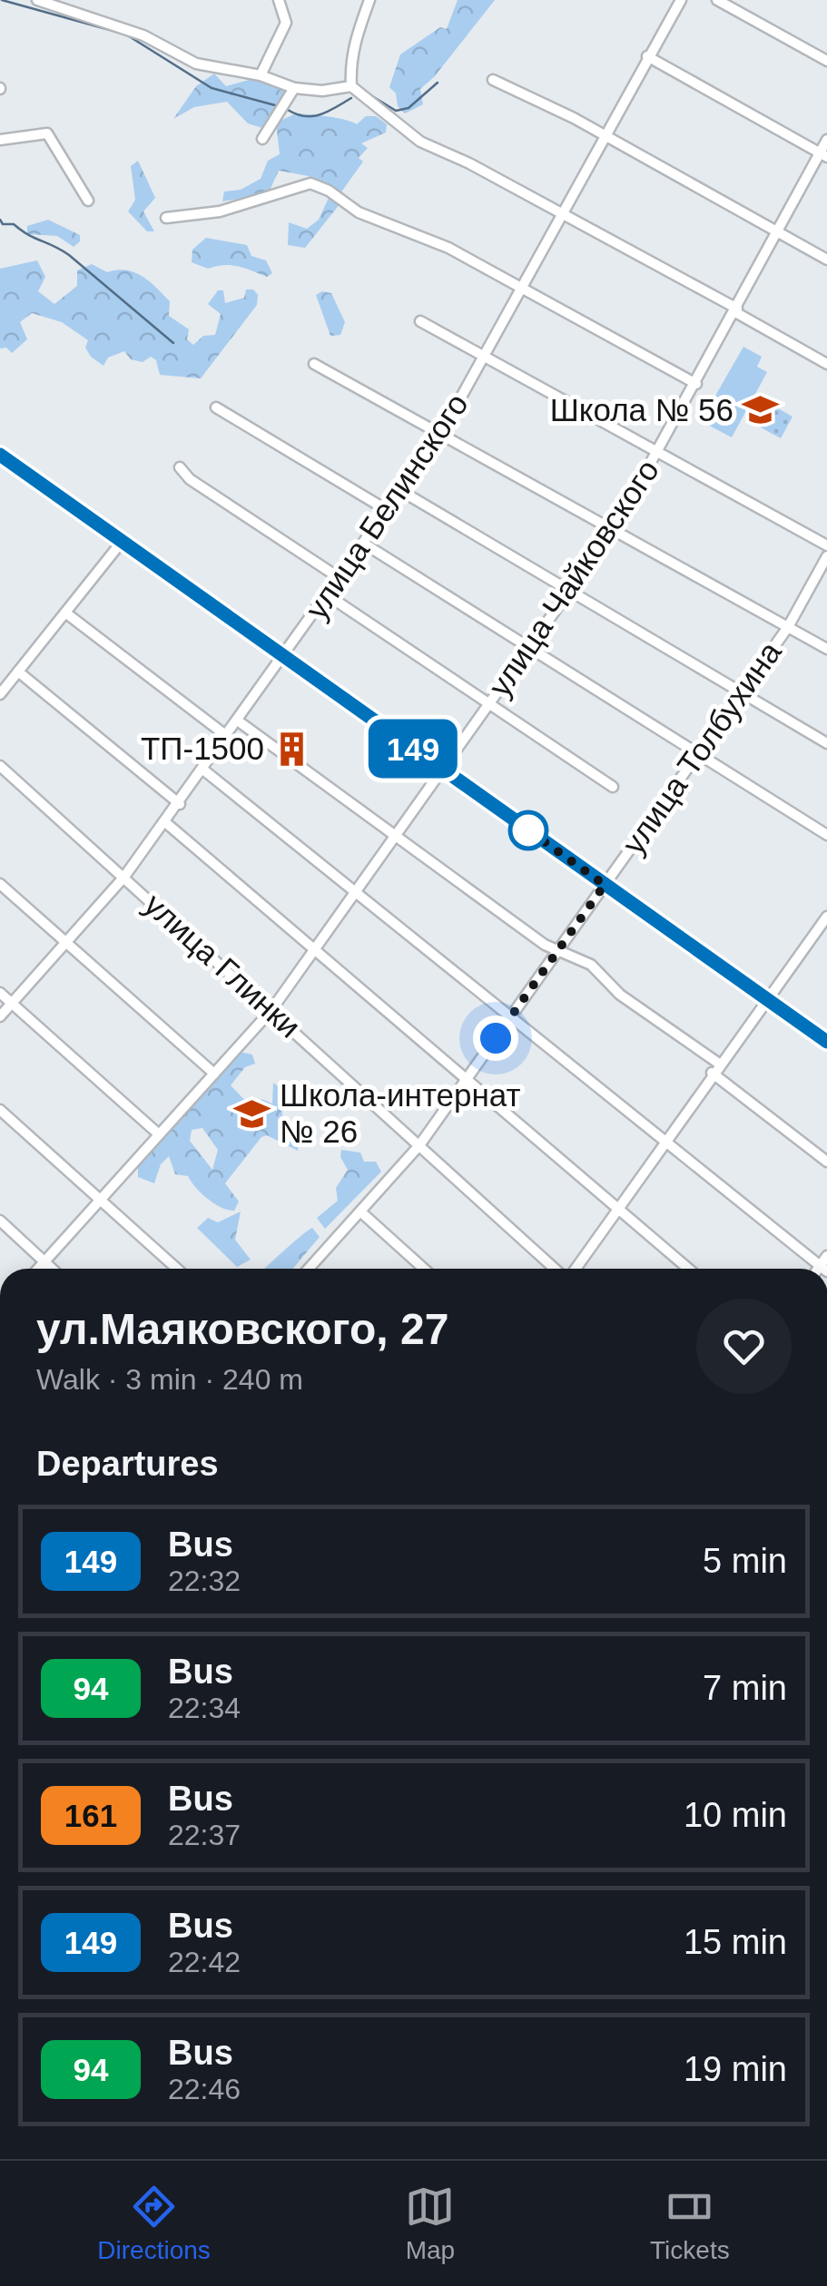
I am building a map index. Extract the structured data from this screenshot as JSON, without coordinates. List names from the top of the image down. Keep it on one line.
{"streets":{"street":["улица Белинского","улица Чайковского","улица Толбухина","улица Глинки"]},"crossings":[["улица Белинского","улица Глинки"],["улица Чайковского","улица Глинки"],["улица Толбухина","улица Глинки"]],"places":{"school or university":["Школа № 56","Школа-интернат № 26"],"building":["ТП-1500"]},"lines":["bus line 149"],"page":{"on_map":"149","heading":[["ул.Маяковского, 27","Walk · 3 min · 240 m"],"Departures"],"list":[{"mark":"149","name":"Bus","note":"22:32","value":"5 min"},{"mark":"94","name":"Bus","note":"22:34","value":"7 min"},{"mark":"161","name":"Bus","note":"22:37","value":"10 min"},{"mark":"149","name":"Bus","note":"22:42","value":"15 min"},{"mark":"94","name":"Bus","note":"22:46","value":"19 min"}],"tabs":["Directions","Map","Tickets"]}}
